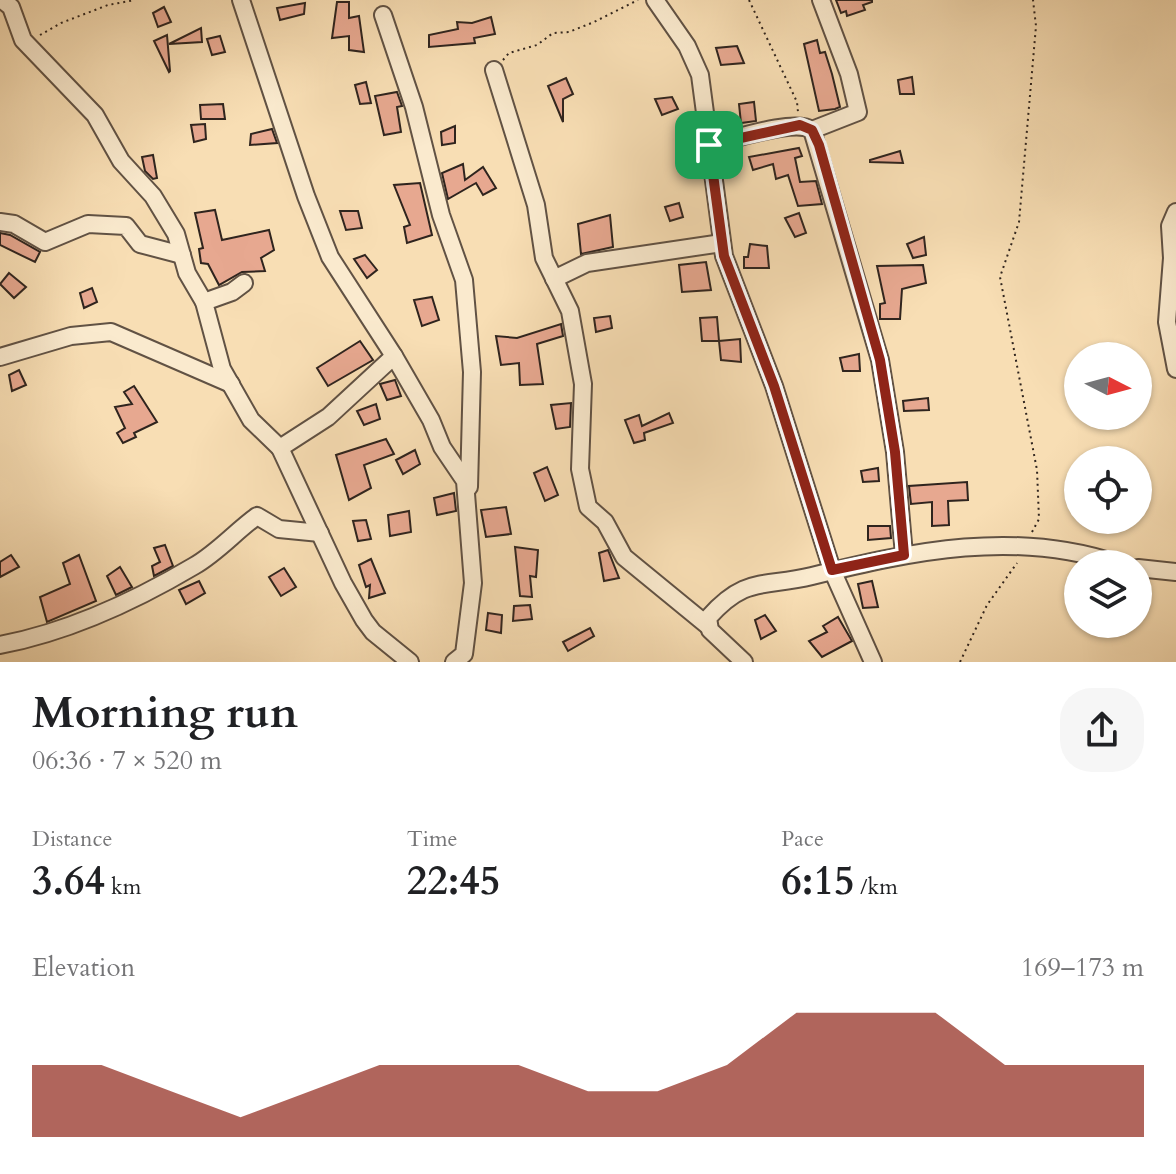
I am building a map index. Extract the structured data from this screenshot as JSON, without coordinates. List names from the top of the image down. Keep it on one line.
{"north":"right","page":{"heading":["Morning run","06:36 · 7 × 520 m"],"stats":[["Distance","3.64 km"],["Time","22:45"],["Pace","6:15 /km"]],"chart":["Elevation","169–173 m"]}}
